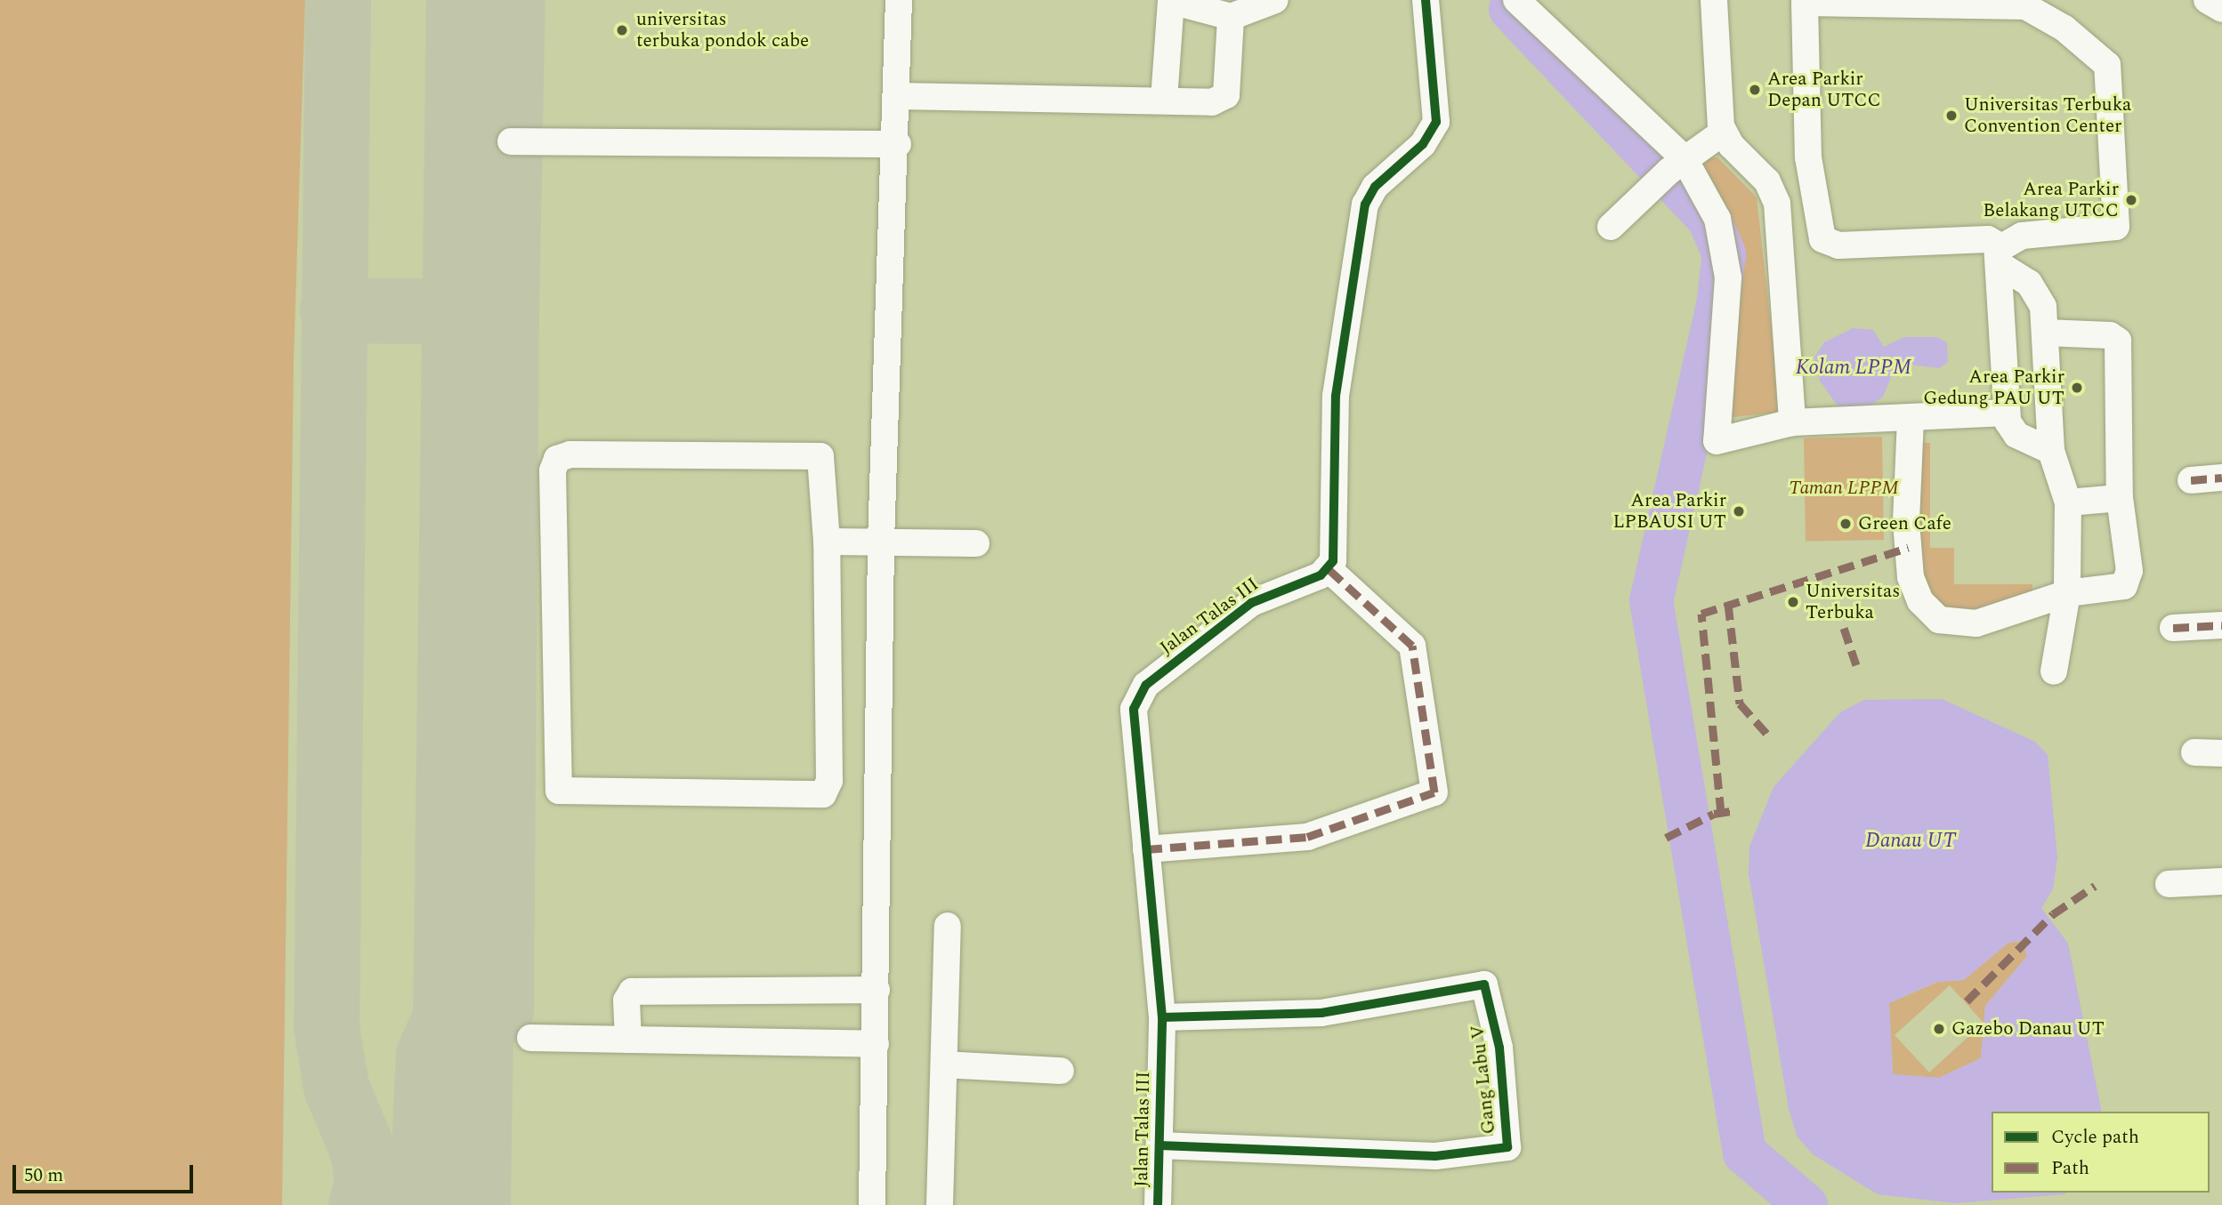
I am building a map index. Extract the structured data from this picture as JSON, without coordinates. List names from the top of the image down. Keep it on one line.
{"streets":{"street":["Jalan Talas III","Gang Labu V"]},"crossings":[["Jalan Talas III","Gang Labu V"]],"water":["Kolam LPPM","Danau UT"],"parks":["Taman LPPM"],"places":["universitas terbuka pondok cabe","Area Parkir Depan UTCC","Universitas Terbuka Convention Center","Area Parkir Belakang UTCC","Area Parkir Gedung PAU UT","Area Parkir LPBAUSI UT","Green Cafe","Universitas Terbuka","Gazebo Danau UT"],"legend":["Cycle path","Path"],"scale_bar":"50 m"}
